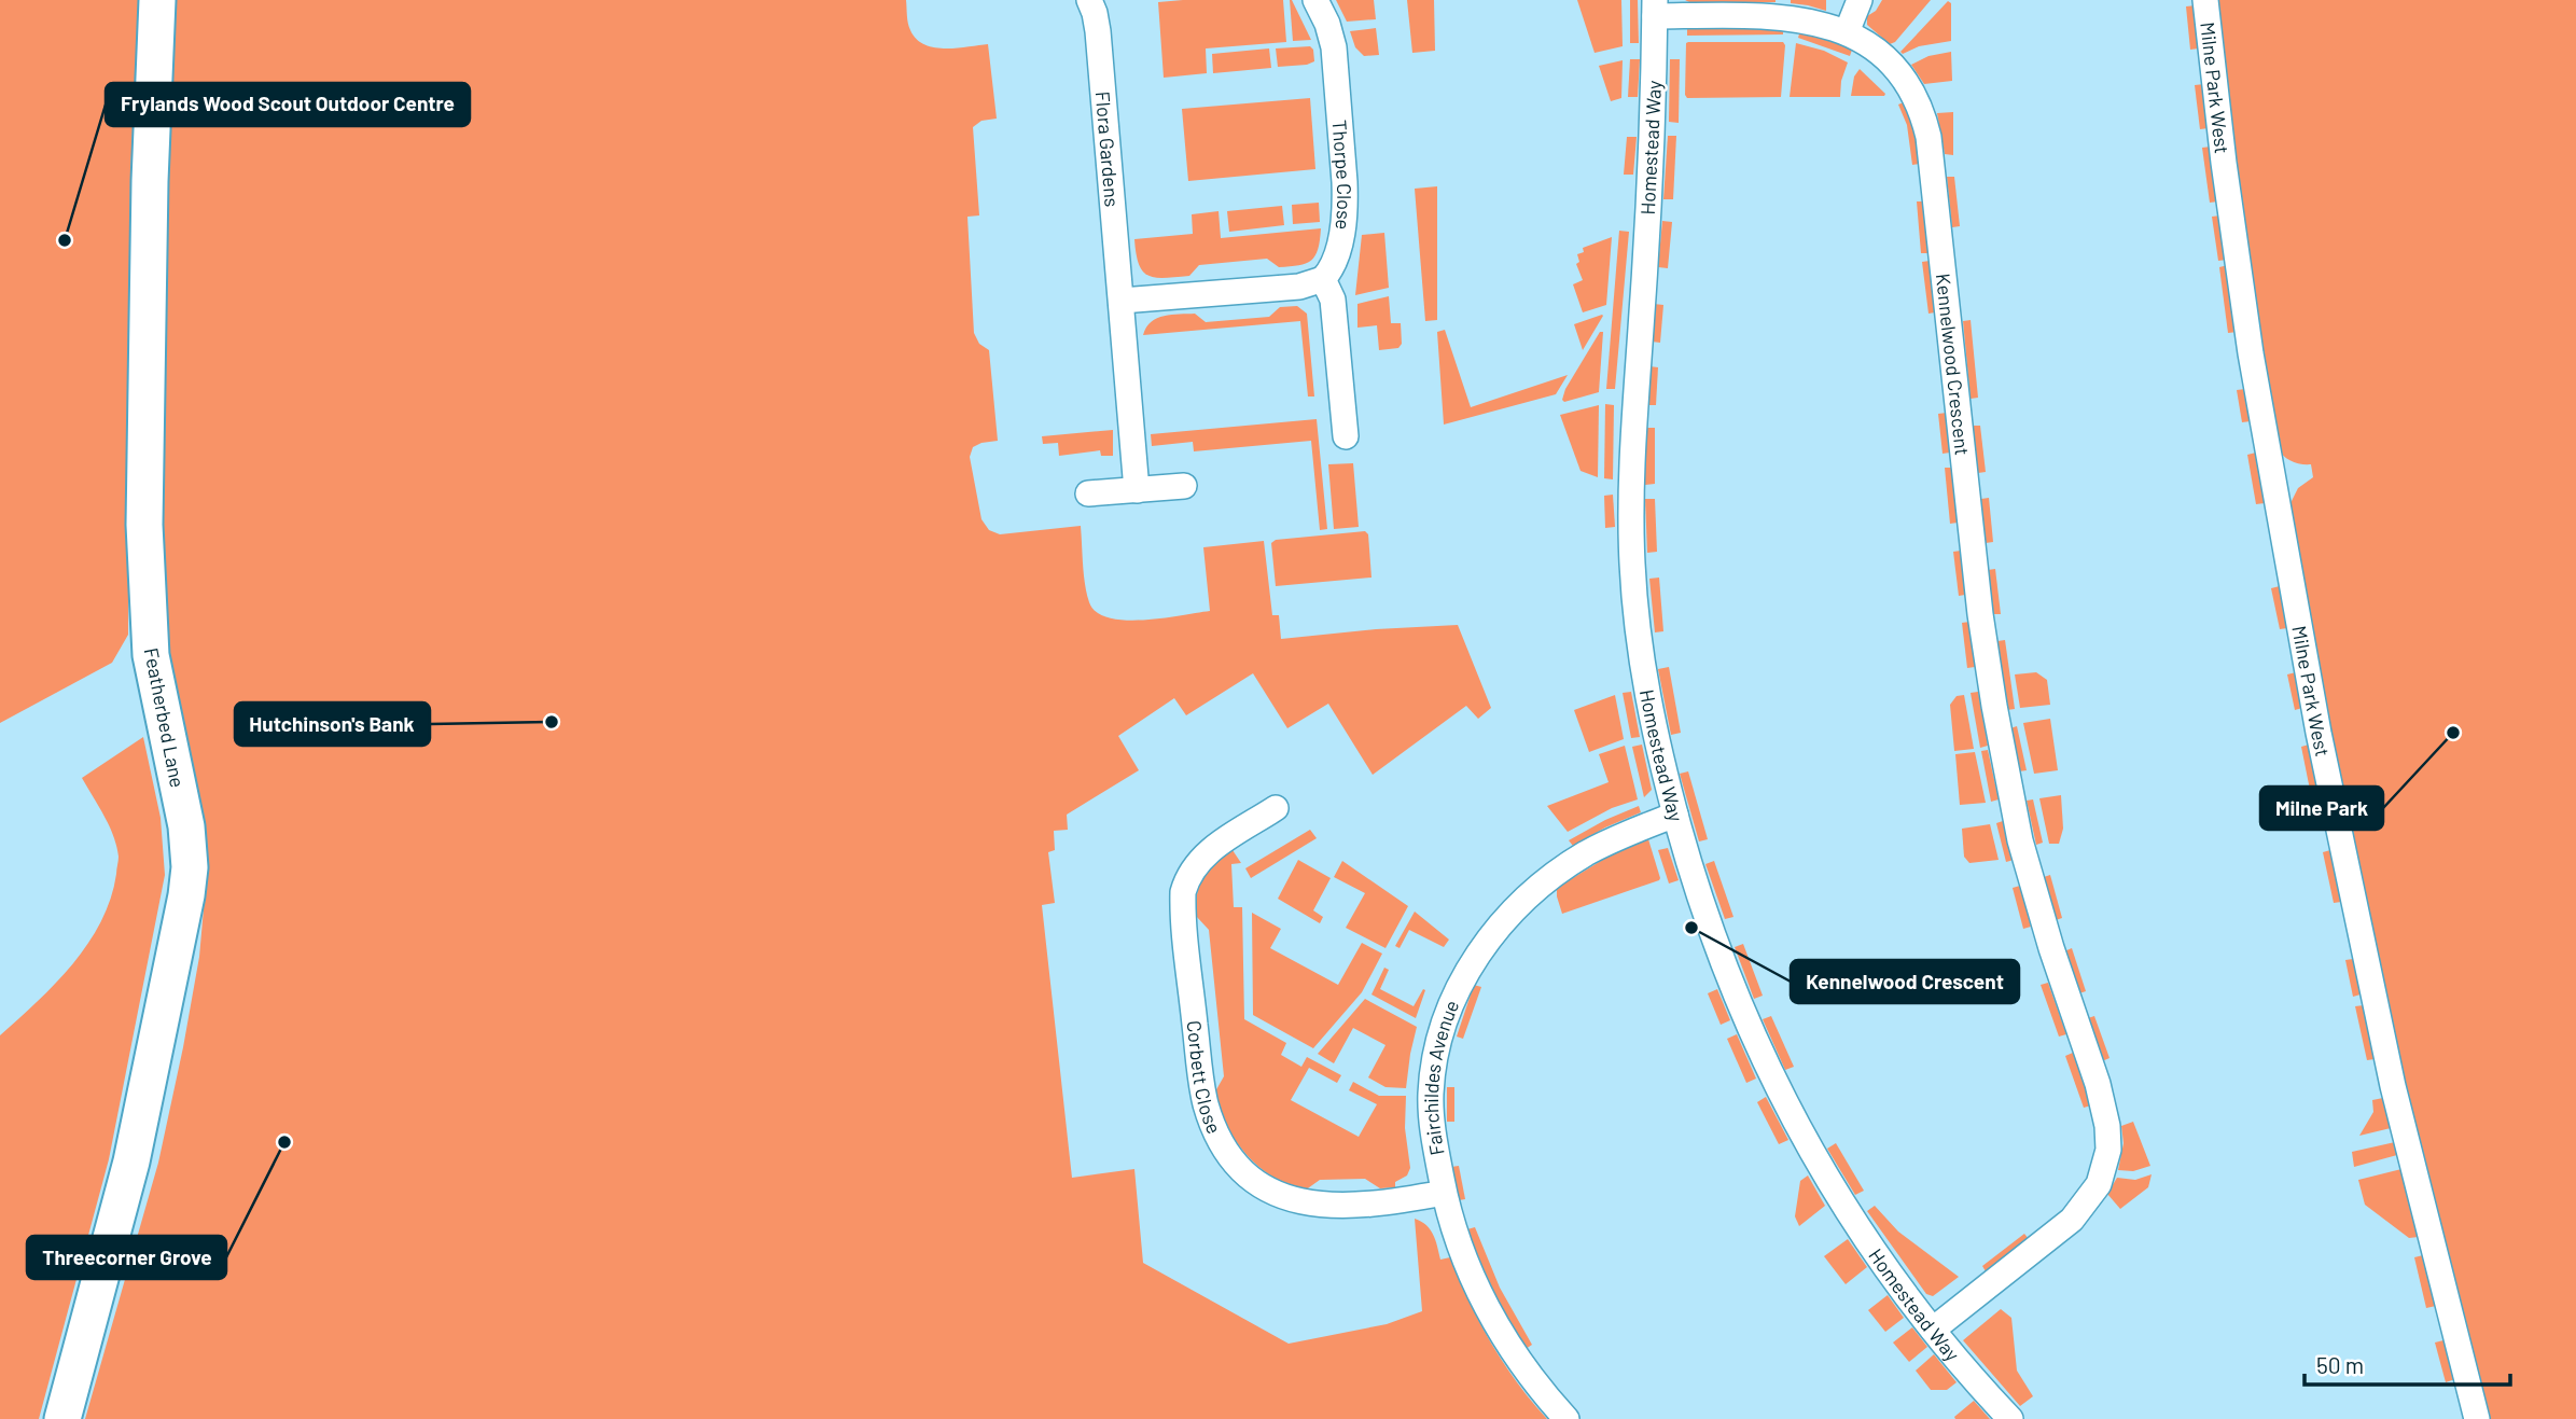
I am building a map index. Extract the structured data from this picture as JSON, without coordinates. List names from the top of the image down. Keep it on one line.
{"streets":{"street":["Milne Park West","Homestead Way","Flora Gardens","Thorpe Close","Kennelwood Crescent","Featherbed Lane","Corbett Close","Fairchildes Avenue"]},"crossings":[["Homestead Way","Kennelwood Crescent"],["Homestead Way","Fairchildes Avenue"],["Corbett Close","Fairchildes Avenue"]],"places":["Frylands Wood Scout Outdoor Centre","Hutchinson's Bank","Milne Park","Kennelwood Crescent","Threecorner Grove"],"scale_bar":"50 m"}
